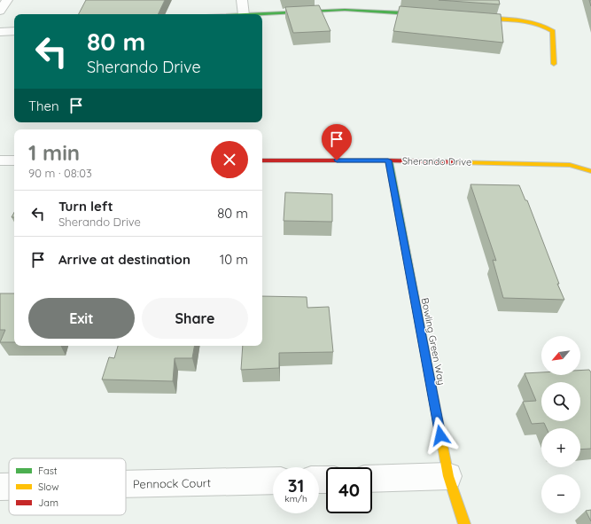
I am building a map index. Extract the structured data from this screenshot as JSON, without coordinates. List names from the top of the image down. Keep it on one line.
{"streets":{"street":["Sherando Drive","Bowling Green Way","Pennock Court"]},"crossings":[["Sherando Drive","Bowling Green Way"]],"legend":["Fast","Slow","Jam"],"north":"bottom left","page":{"turn":["80 m","Sherando Drive"],"then":"Then","heading":["1 min","90 m · 08:03"],"list":[{"name":"Turn left","note":"Sherando Drive","value":"80 m"},{"name":"Arrive at destination","value":"10 m"}],"buttons":["Exit","Share"],"map_buttons":["+","−"],"speed":"31 km/h","limit":"40"}}
